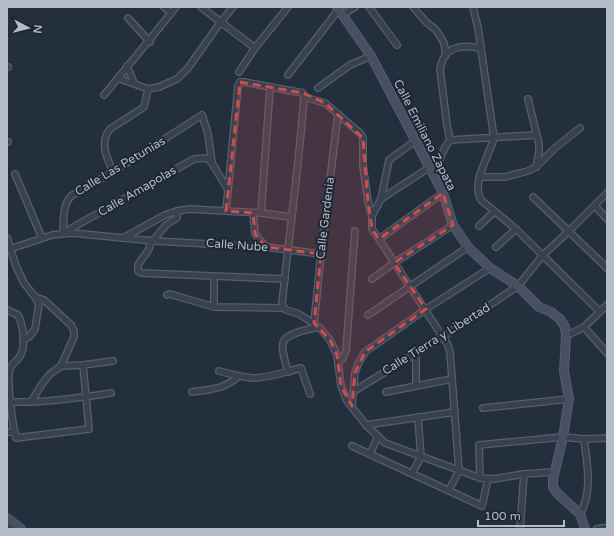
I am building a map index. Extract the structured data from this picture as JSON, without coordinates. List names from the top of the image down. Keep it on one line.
{"streets":{"street":["Calle Emiliano Zapata","Calle Las Petunias","Calle Amapolas","Calle Gardenia","Calle Nube","Calle Tierra y Libertad"]},"crossings":[["Calle Emiliano Zapata","Calle Tierra y Libertad"],["Calle Las Petunias","Calle Amapolas"],["Calle Las Petunias","Calle Nube"],["Calle Amapolas","Calle Nube"],["Calle Gardenia","Calle Nube"]],"scale_bar":"100 m","north":"right"}
